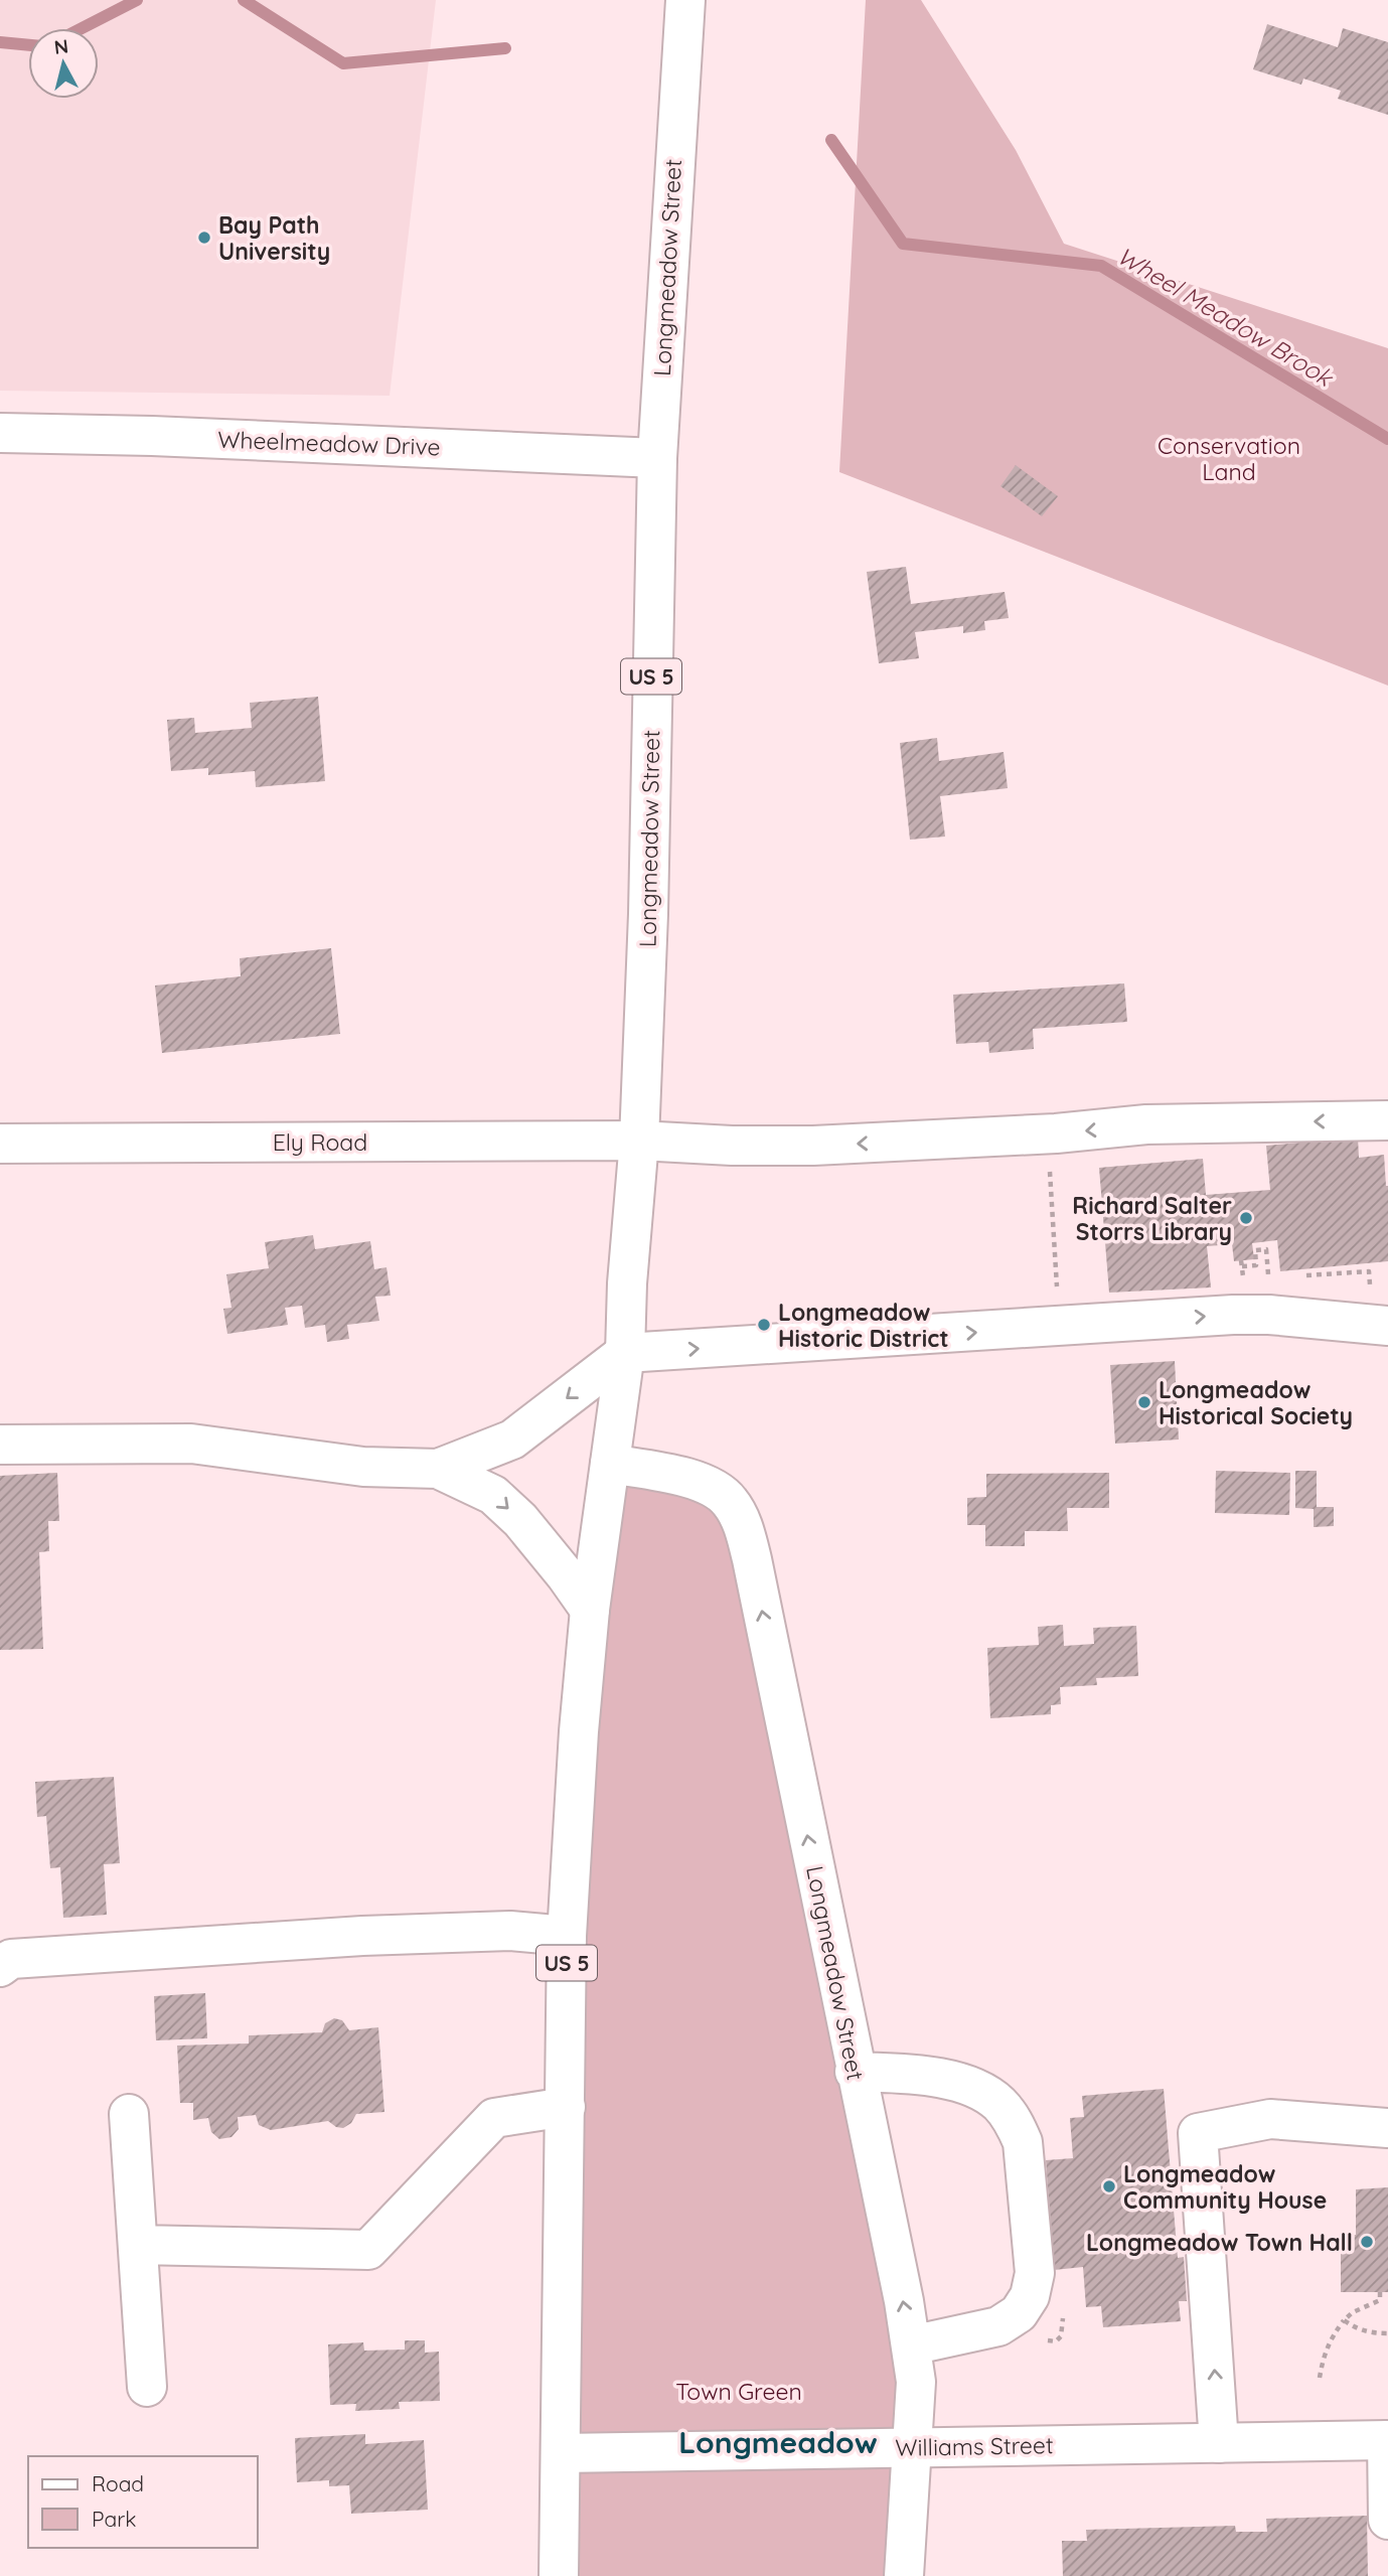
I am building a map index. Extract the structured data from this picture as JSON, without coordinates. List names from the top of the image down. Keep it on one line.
{"streets":{"main road":["Longmeadow Street","Wheelmeadow Drive","US 5","Ely Road","Williams Street"]},"crossings":[["Longmeadow Street","Wheelmeadow Drive"],["Longmeadow Street","Ely Road"],["Longmeadow Street","Williams Street"]],"districts":["Longmeadow"],"water":["Wheel Meadow Brook"],"parks":["Conservation Land","Town Green"],"places":["Bay Path University","Richard Salter Storrs Library","Longmeadow Historic District","Longmeadow Historical Society","Longmeadow Community House","Longmeadow Town Hall"],"legend":["Road","Park"],"north":"top"}
